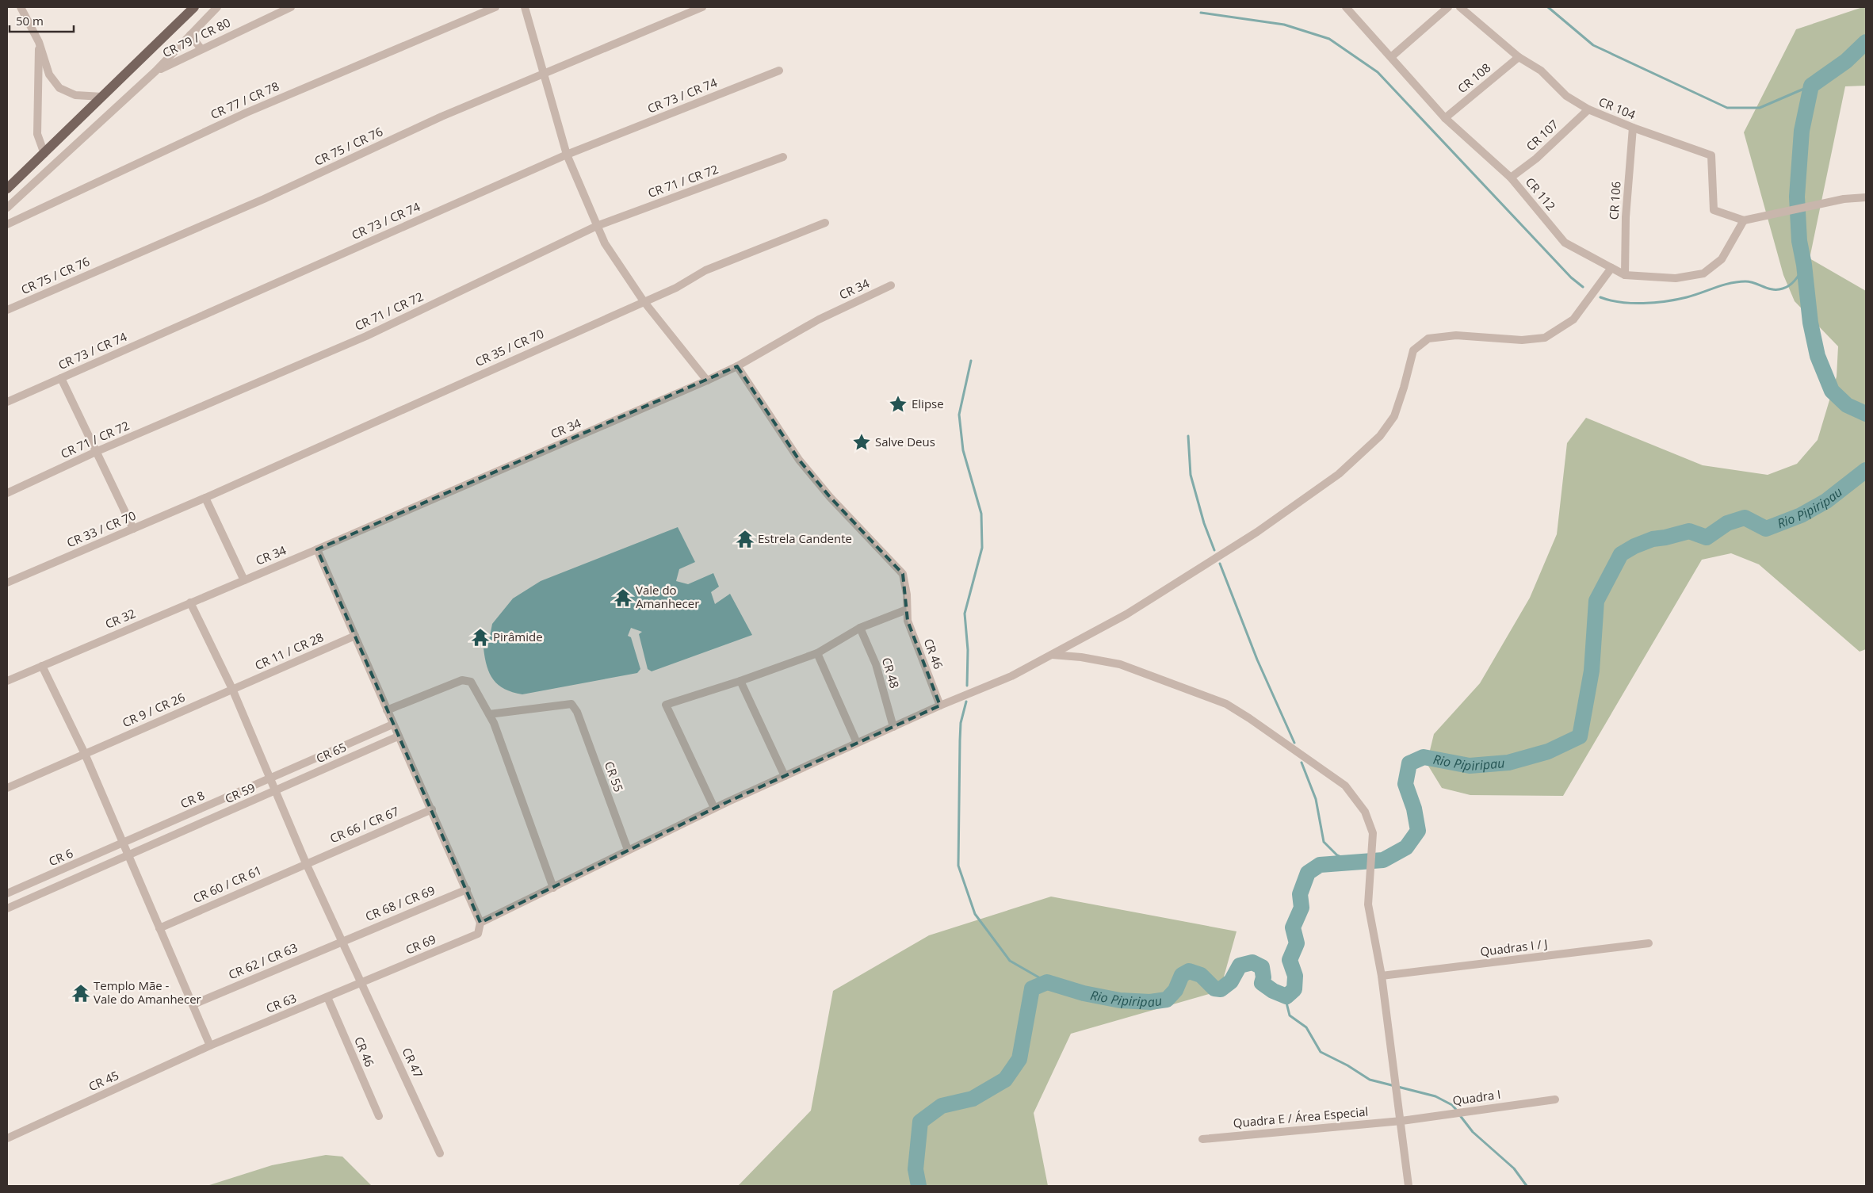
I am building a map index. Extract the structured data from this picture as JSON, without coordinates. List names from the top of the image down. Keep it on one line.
{"streets":{"street":["CR 79 / CR 80","CR 108","CR 73 / CR 74","CR 77 / CR 78","CR 104","CR 107","CR 75 / CR 76","CR 71 / CR 72","CR 112","CR 106","CR 34","CR 35 / CR 70","CR 33 / CR 70","CR 32","CR 11 / CR 28","CR 46","CR 48","CR 9 / CR 26","CR 65","CR 55","CR 59","CR 8","CR 66 / CR 67","CR 6","CR 60 / CR 61","CR 68 / CR 69","CR 69","Quadras I / J","CR 62 / CR 63","CR 63","CR 47","CR 45","Quadra I","Quadra E / Área Especial"]},"crossings":[["CR 108","CR 104"],["CR 108","CR 112"],["CR 104","CR 107"],["CR 104","CR 112"],["CR 104","CR 106"],["CR 107","CR 112"],["CR 112","CR 106"],["CR 34","CR 32"],["CR 34","CR 46"],["CR 35 / CR 70","CR 33 / CR 70"],["CR 32","CR 47"],["CR 11 / CR 28","CR 9 / CR 26"],["CR 11 / CR 28","CR 47"],["CR 46","CR 63"],["CR 9 / CR 26","CR 47"],["CR 65","CR 59"],["CR 65","CR 47"],["CR 59","CR 47"],["CR 8","CR 6"],["CR 8","CR 47"],["CR 66 / CR 67","CR 60 / CR 61"],["CR 66 / CR 67","CR 47"],["CR 60 / CR 61","CR 47"],["CR 68 / CR 69","CR 62 / CR 63"],["CR 68 / CR 69","CR 47"],["CR 69","CR 63"],["CR 69","CR 47"],["CR 62 / CR 63","CR 47"],["CR 63","CR 47"],["CR 63","CR 45"],["Quadra I","Quadra E / Área Especial"]],"water":["Rio Pipiripau"],"places":{"place":["Elipse","Salve Deus"],"temple":["Estrela Candente","Vale do Amanhecer","Pirâmide","Templo Mãe - Vale do Amanhecer"]},"scale_bar":"50 m"}
